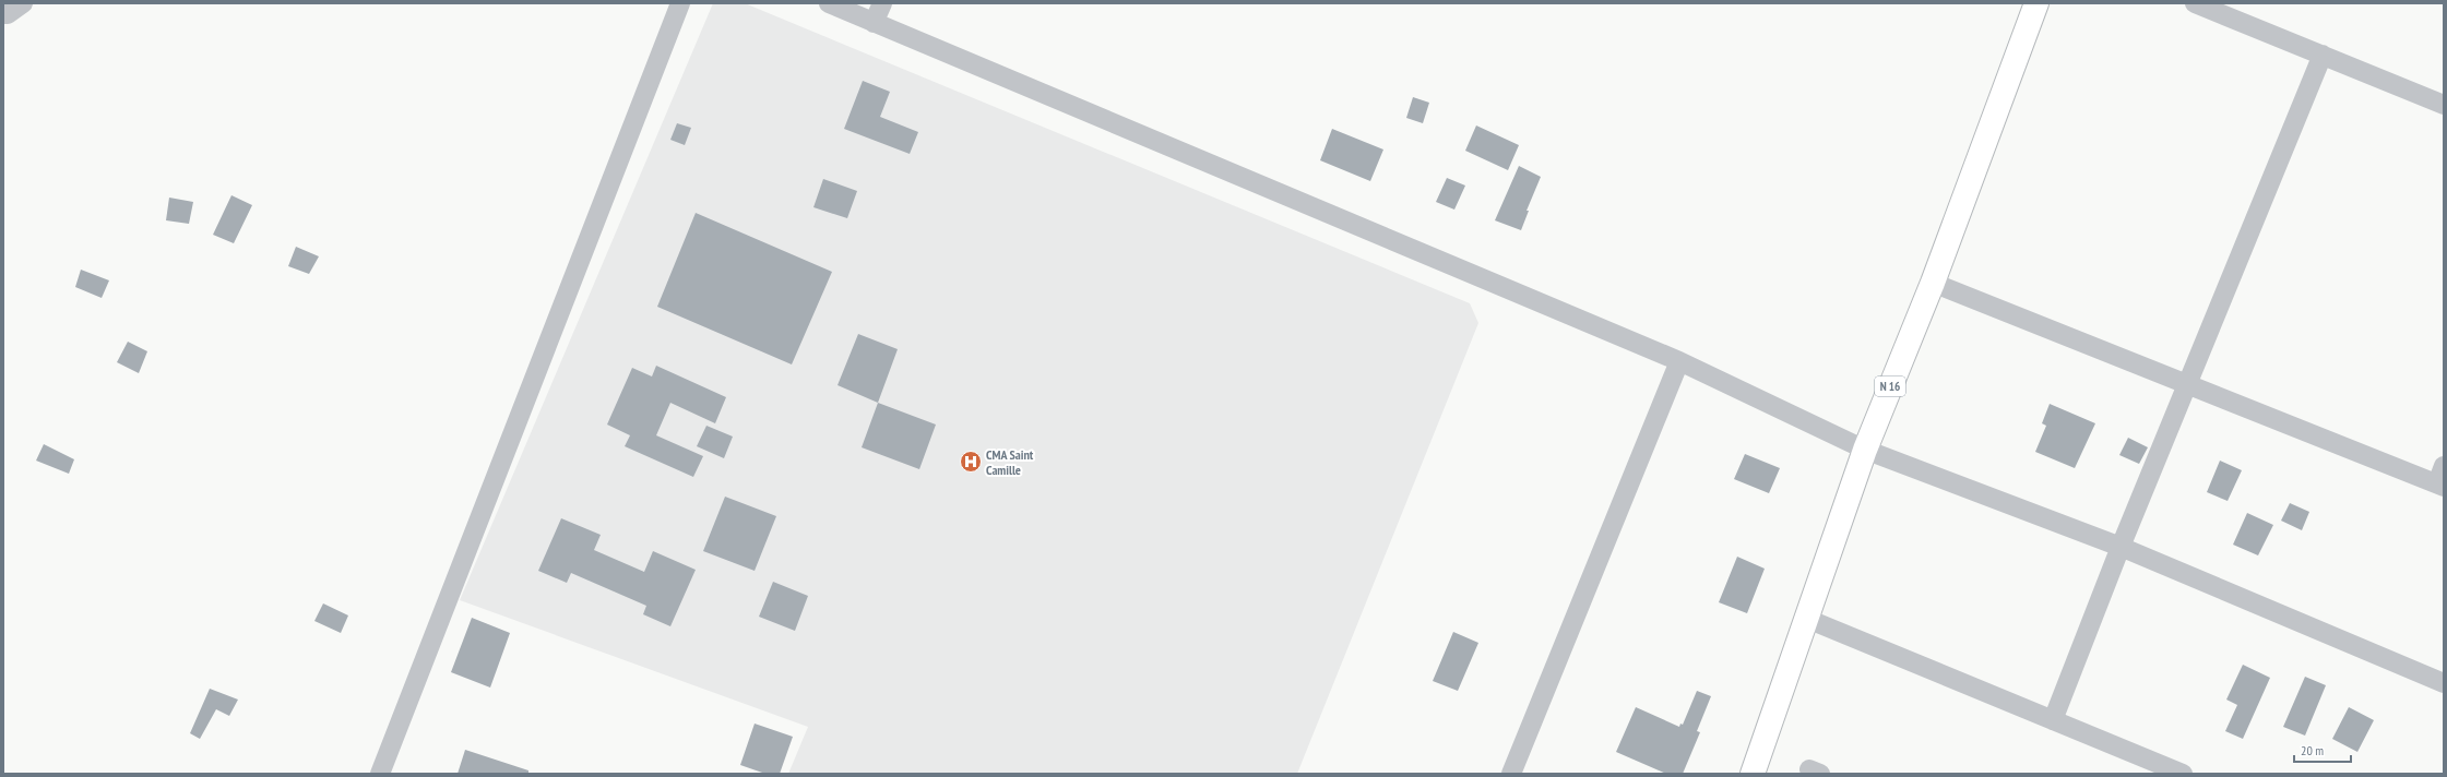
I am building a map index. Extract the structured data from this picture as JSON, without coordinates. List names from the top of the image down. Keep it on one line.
{"streets":{"highway":["N 16"]},"places":{"hospital":["CMA Saint Camille"]},"scale_bar":"20 m"}
